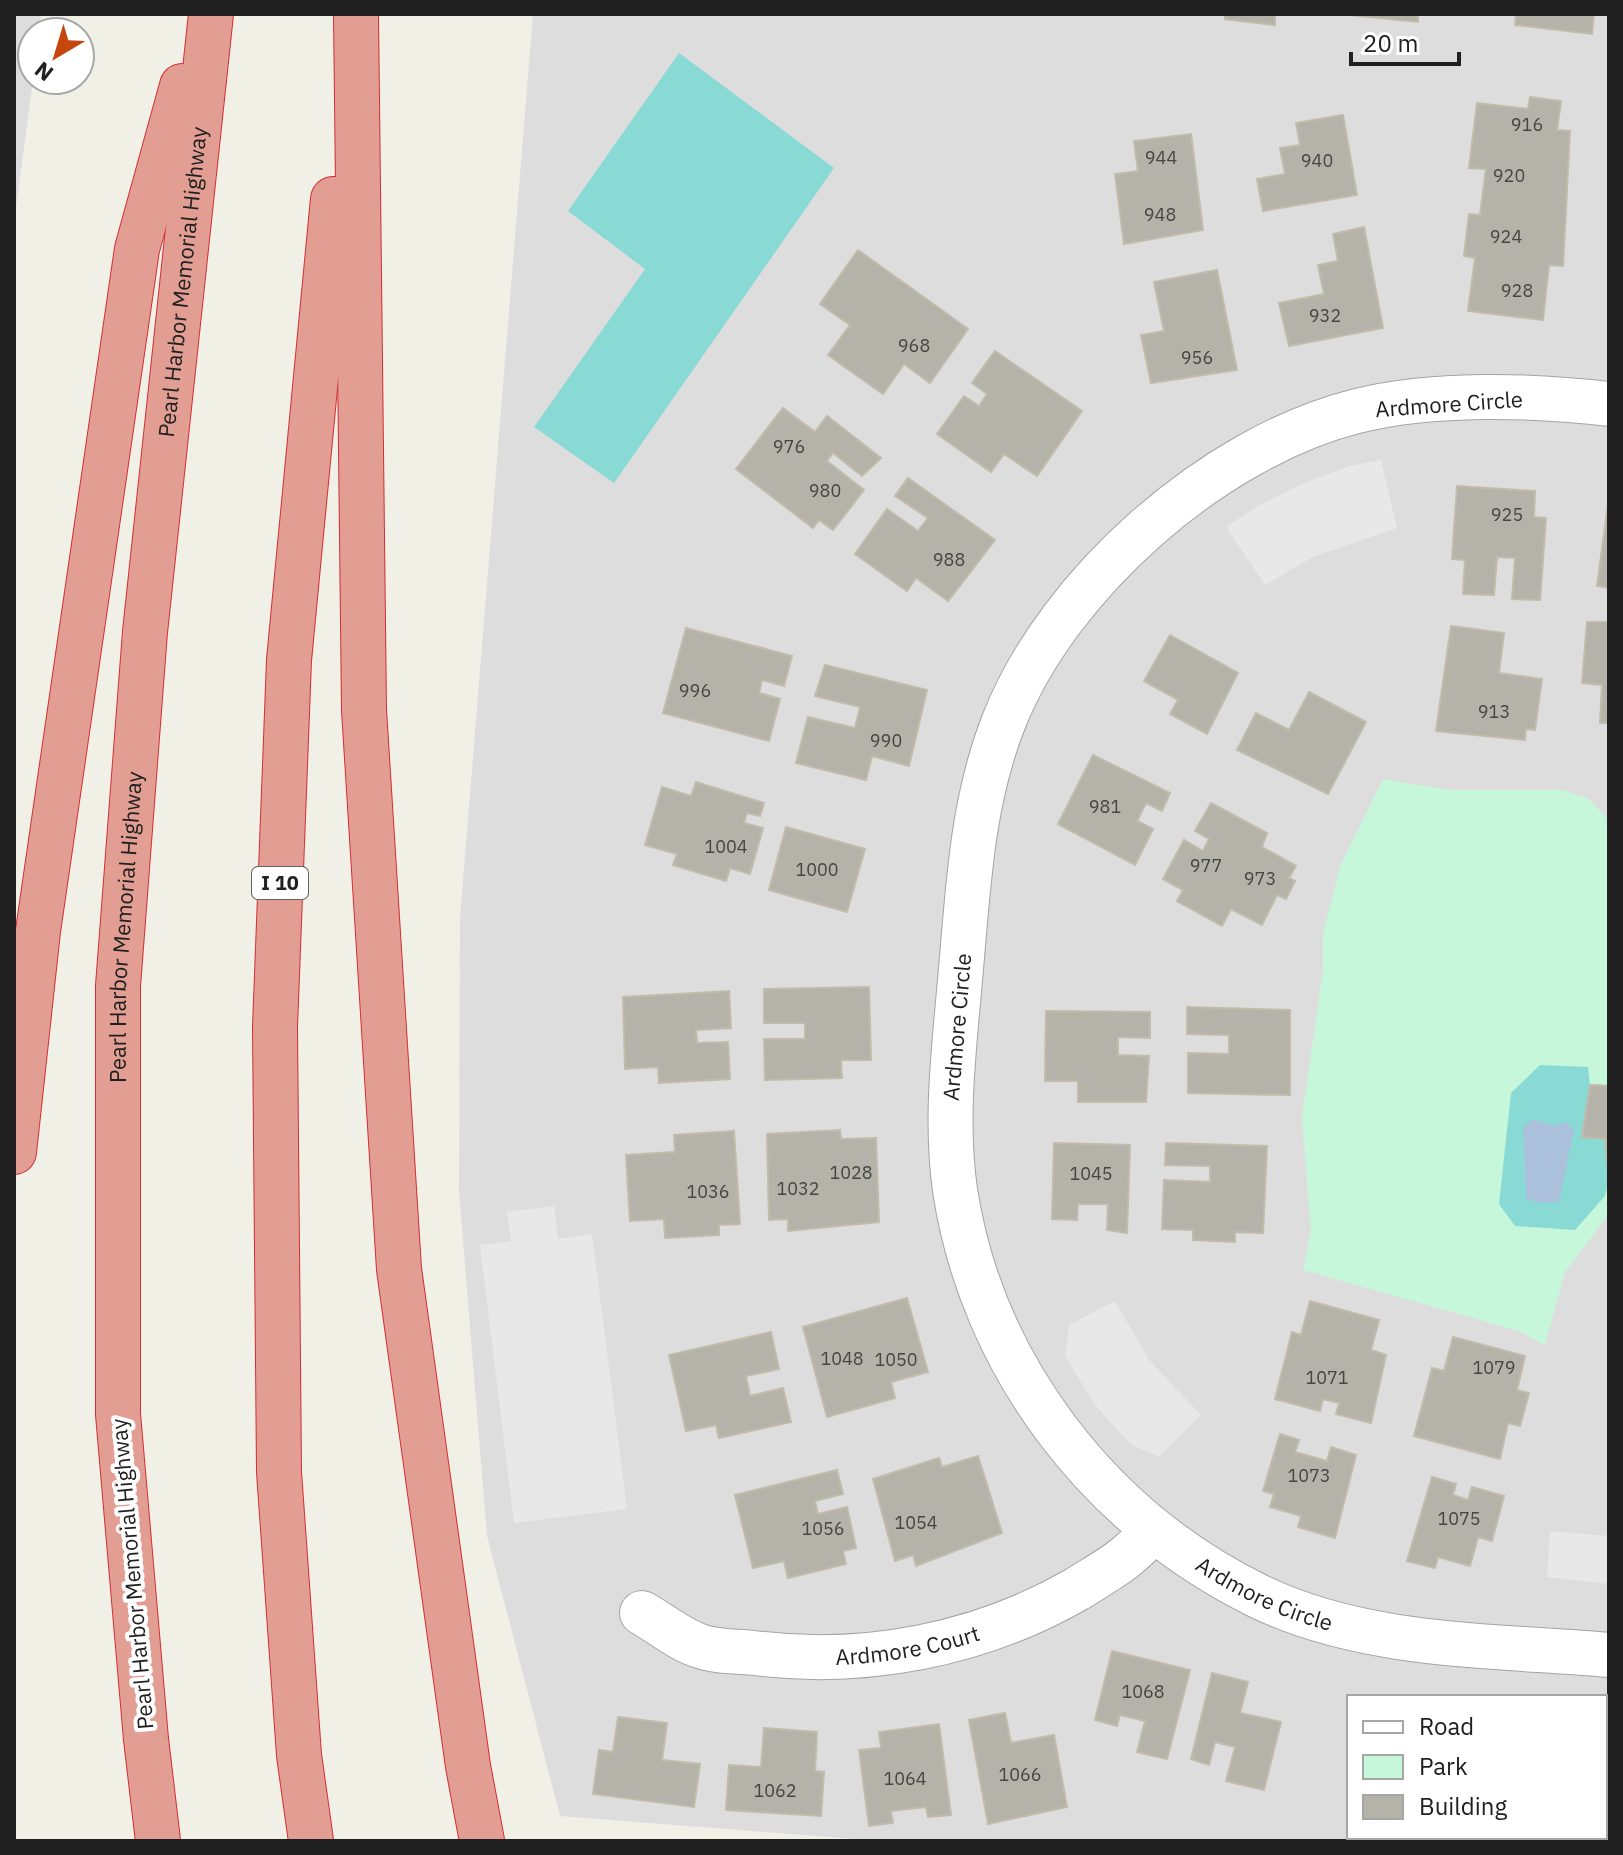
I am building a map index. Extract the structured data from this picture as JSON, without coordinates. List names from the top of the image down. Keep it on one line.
{"streets":{"highway":["Pearl Harbor Memorial Highway","I 10"],"street":["Ardmore Circle","Ardmore Court"]},"crossings":[["Ardmore Circle","Ardmore Court"]],"house_numbers":["916","944","940","920","948","924","928","932","968","956","976","980","925","988","996","913","990","981","1004","977","1000","973","1028","1045","1032","1036","1048","1050","1079","1071","1073","1075","1054","1056","1068","1066","1064","1062"],"legend":["Road","Park","Building"],"scale_bar":"20 m","north":"bottom left"}
